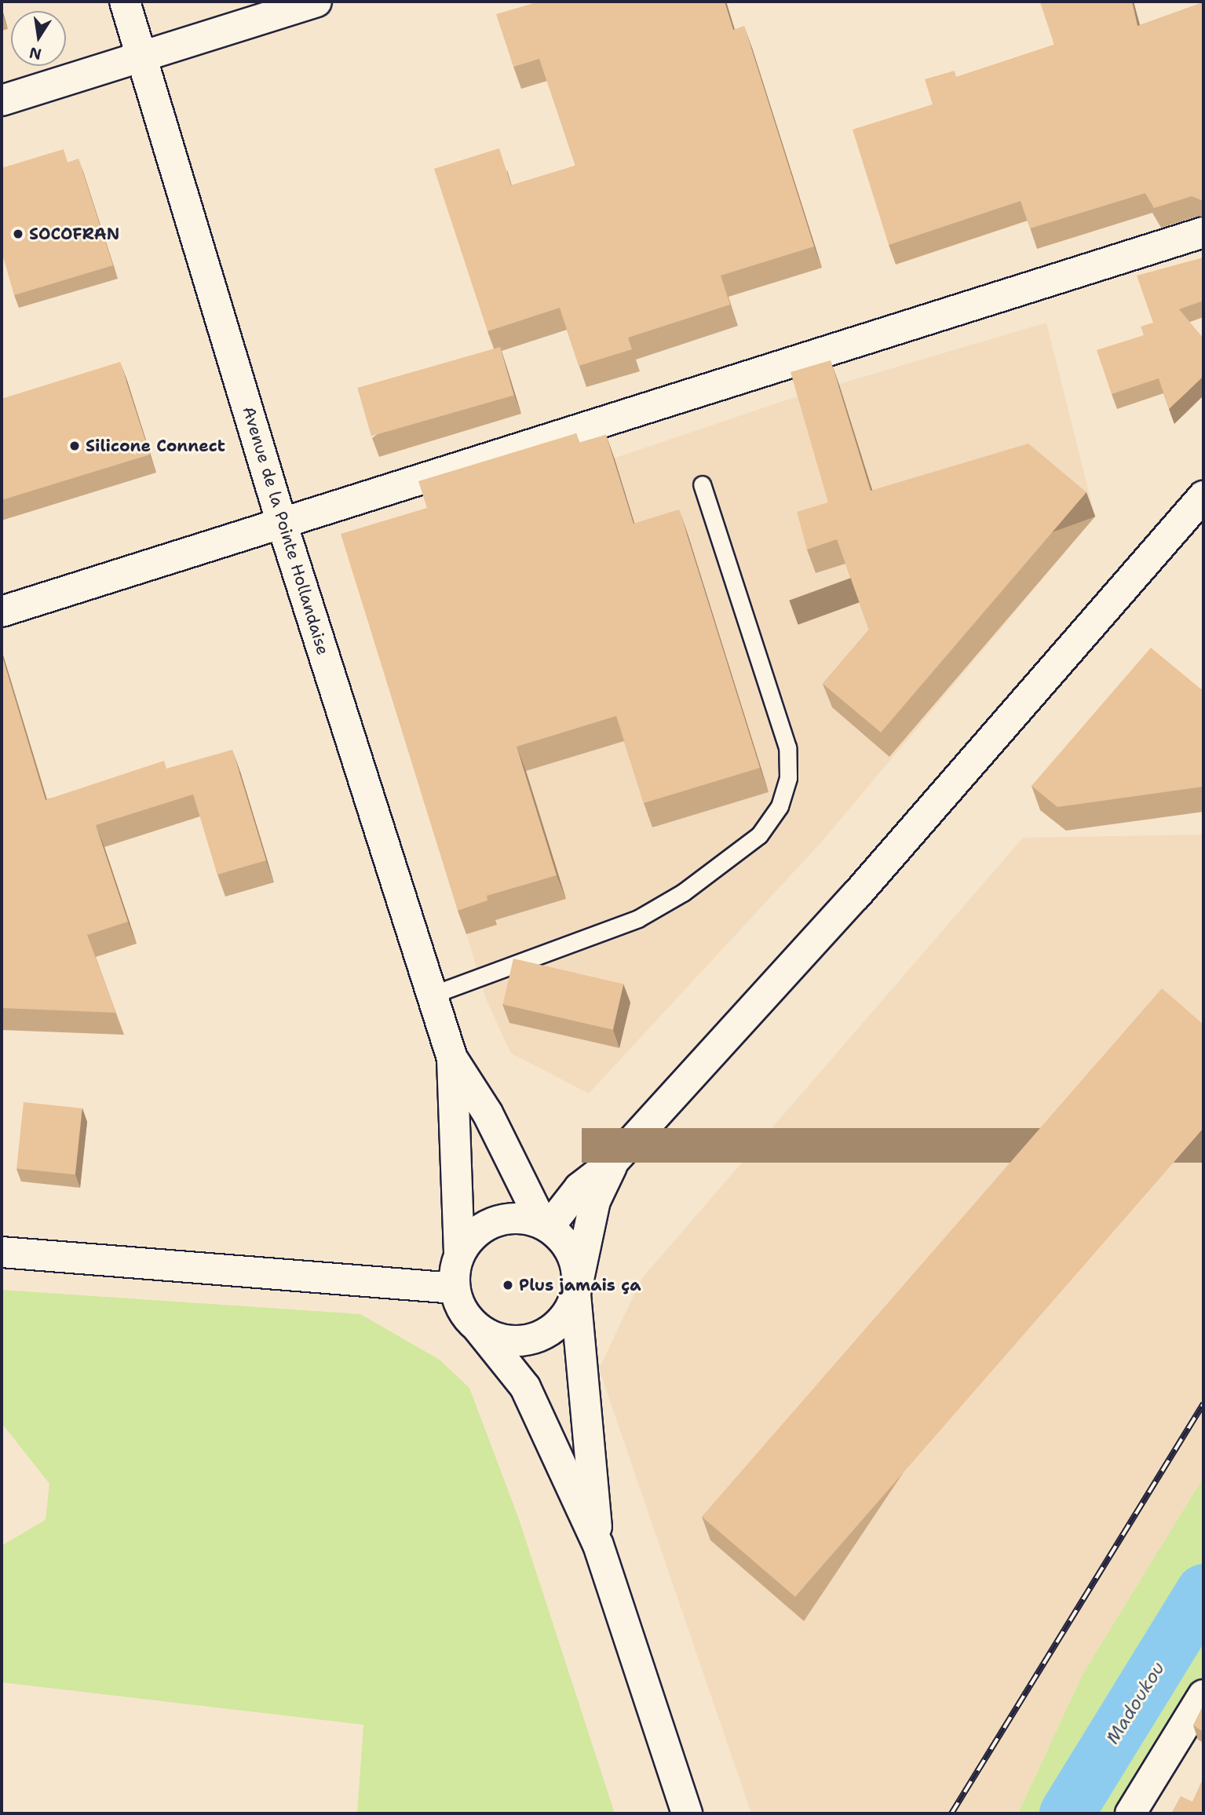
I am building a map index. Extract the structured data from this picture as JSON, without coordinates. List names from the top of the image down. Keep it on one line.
{"streets":{"street":["Avenue de la Pointe Hollandaise"]},"water":["Madoukou"],"places":["SOCOFRAN","Silicone Connect","Plus jamais ça"],"north":"bottom"}
